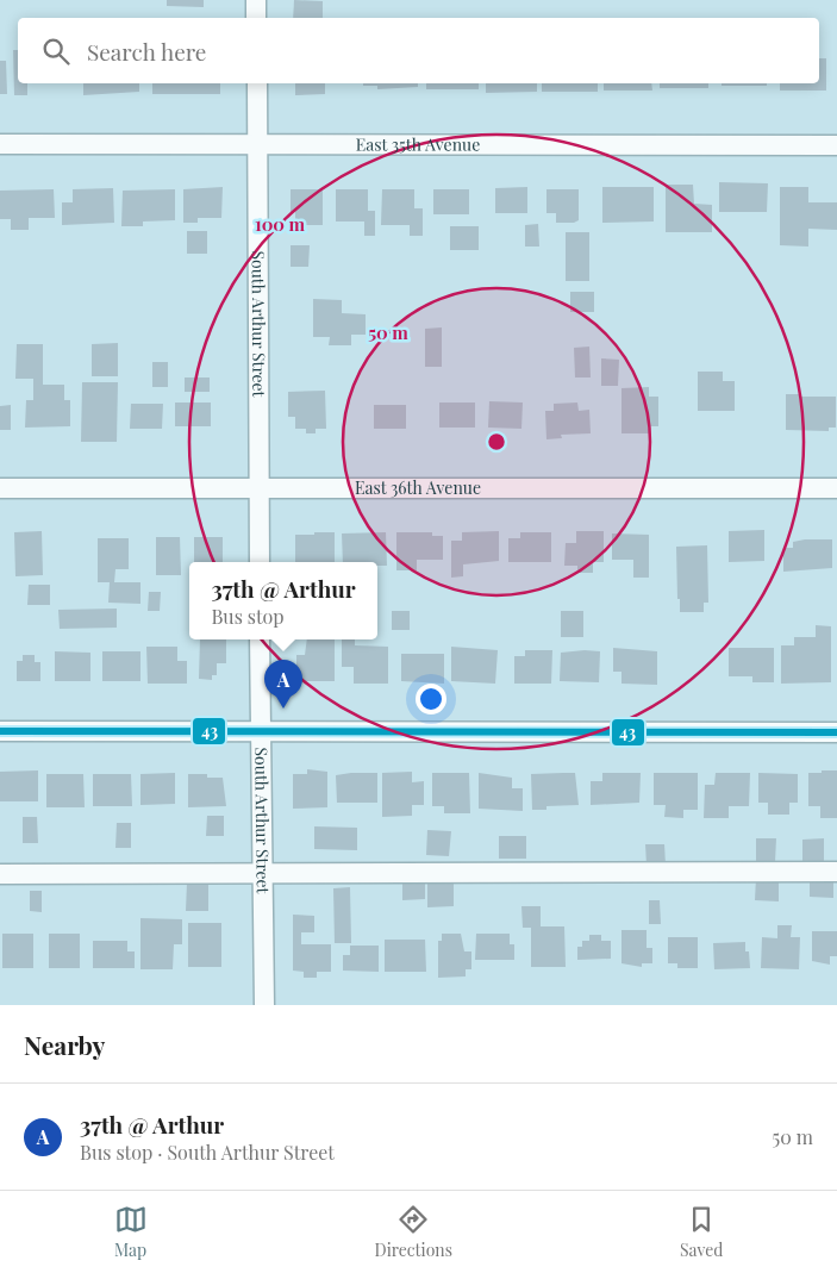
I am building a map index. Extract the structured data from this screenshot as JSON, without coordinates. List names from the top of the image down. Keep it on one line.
{"streets":{"street":["East 35th Avenue","South Arthur Street","East 36th Avenue"]},"crossings":[["East 35th Avenue","South Arthur Street"],["South Arthur Street","East 36th Avenue"]],"lines":["transit line 43"],"page":{"search":"Search here","popup":["37th @ Arthur","Bus stop"],"pins":"A","heading":"Nearby","list":[{"mark":"A","name":"37th @ Arthur","note":"Bus stop · South Arthur Street","value":"50 m"}],"nav":["Map","Directions","Saved"]},"rings":["100 m","50 m"]}
